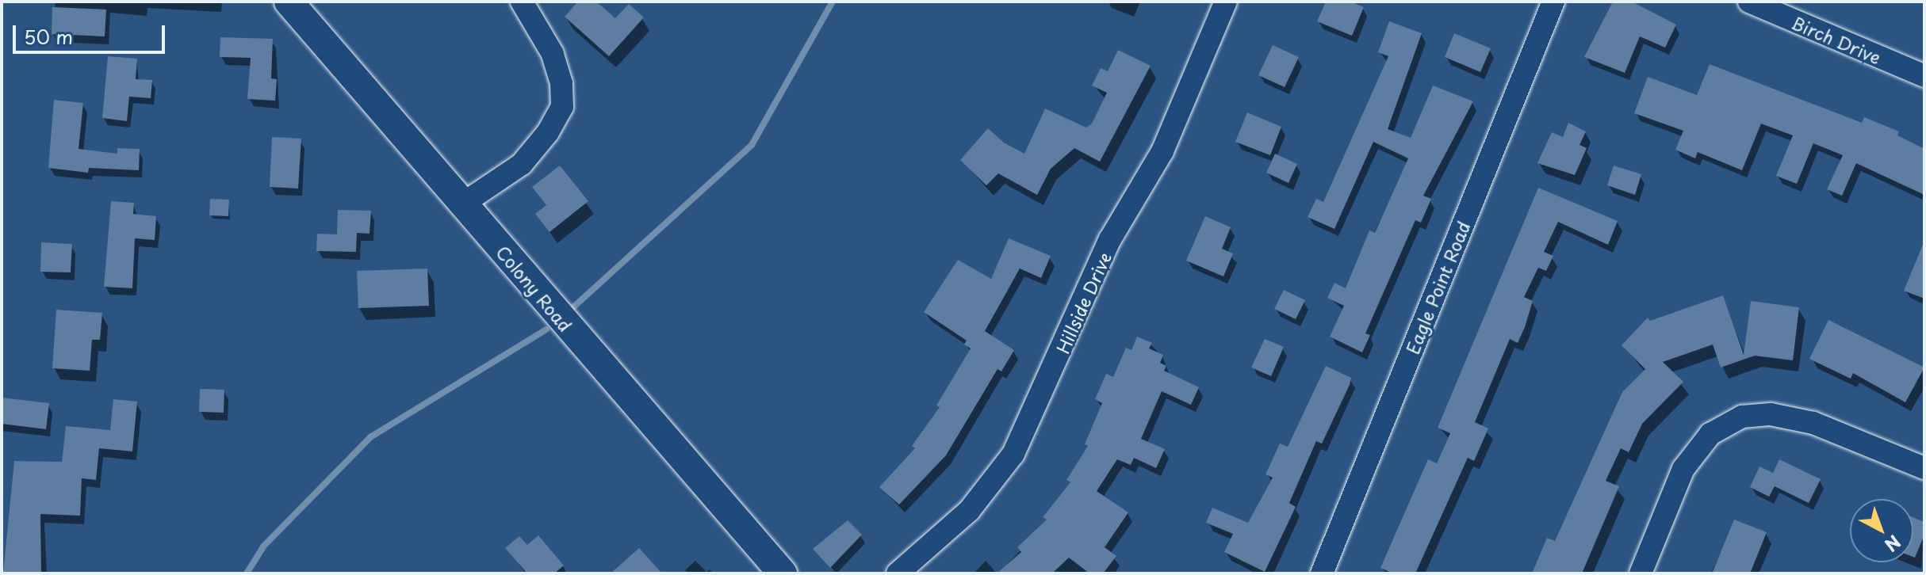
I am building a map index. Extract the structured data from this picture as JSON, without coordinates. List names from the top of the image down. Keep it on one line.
{"streets":{"street":["Birch Drive","Eagle Point Road","Colony Road","Hillside Drive"]},"scale_bar":"50 m","north":"bottom right"}
